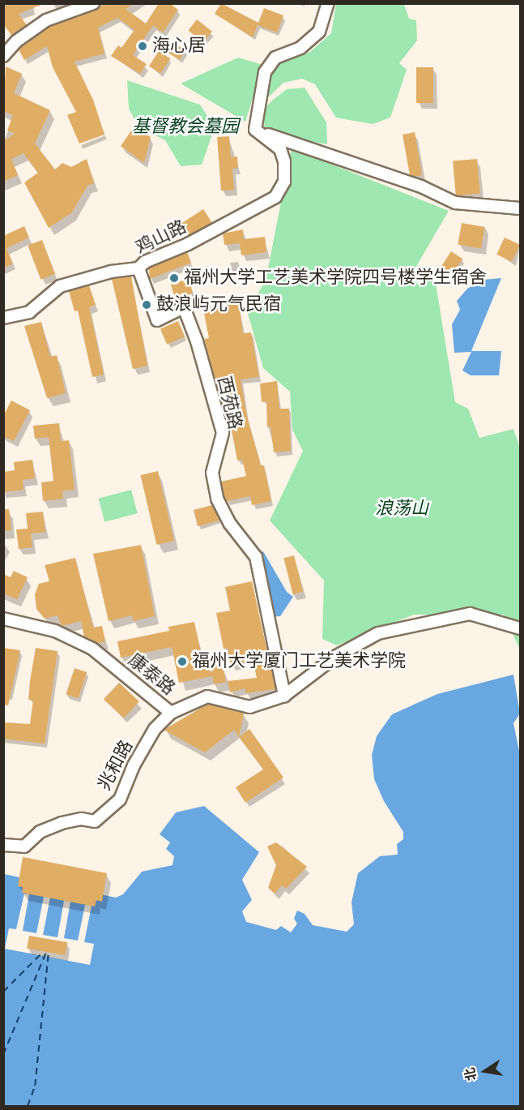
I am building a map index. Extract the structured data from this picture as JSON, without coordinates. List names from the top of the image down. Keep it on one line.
{"streets":{"street":["鸡山路","西苑路","康泰路","兆和路"]},"crossings":[["鸡山路","西苑路"],["西苑路","康泰路"],["康泰路","兆和路"]],"parks":["基督教会墓园","浪荡山"],"places":["海心居","福州大学工艺美术学院四号楼学生宿舍","鼓浪屿元气民宿","福州大学厦门工艺美术学院"],"north":"left"}
